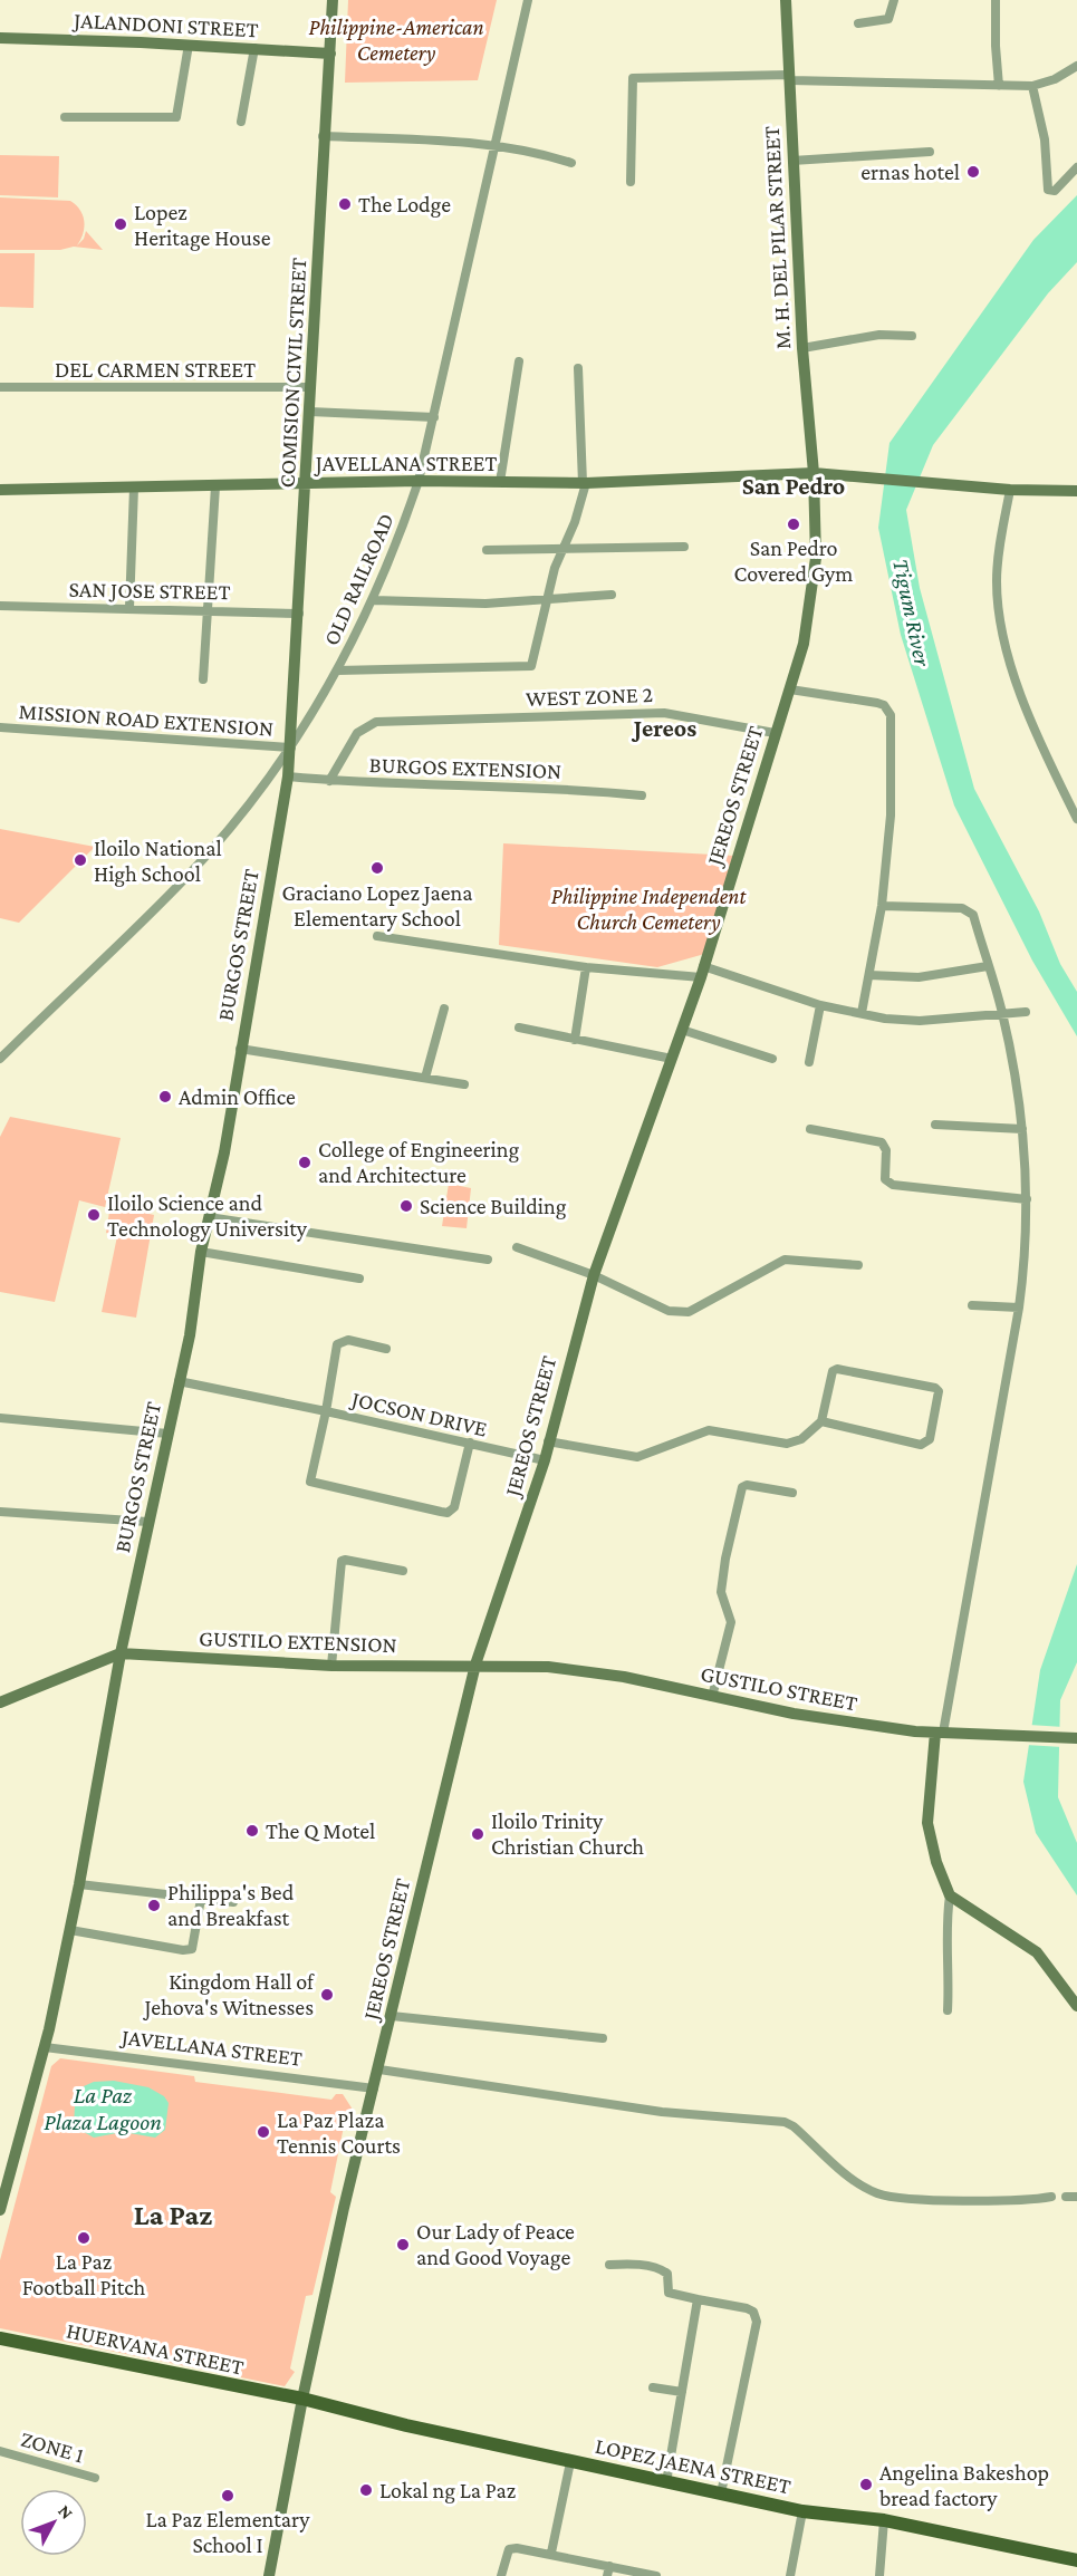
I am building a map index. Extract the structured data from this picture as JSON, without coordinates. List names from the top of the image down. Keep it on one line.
{"streets":{"main road":["HUERVANA STREET","LOPEZ JAENA STREET"],"street":["JALANDONI STREET","M. H. DEL PILAR STREET","DEL CARMEN STREET","COMISION CIVIL STREET","JAVELLANA STREET","OLD RAILROAD","SAN JOSE STREET","WEST ZONE 2","MISSION ROAD EXTENSION","BURGOS EXTENSION","JEREOS STREET","BURGOS STREET","JOCSON DRIVE","GUSTILO EXTENSION","GUSTILO STREET","ZONE 1"]},"crossings":[["JALANDONI STREET","COMISION CIVIL STREET"],["M. H. DEL PILAR STREET","JAVELLANA STREET"],["M. H. DEL PILAR STREET","JEREOS STREET"],["DEL CARMEN STREET","COMISION CIVIL STREET"],["COMISION CIVIL STREET","JAVELLANA STREET"],["COMISION CIVIL STREET","OLD RAILROAD"],["COMISION CIVIL STREET","SAN JOSE STREET"],["COMISION CIVIL STREET","MISSION ROAD EXTENSION"],["COMISION CIVIL STREET","BURGOS STREET"],["JAVELLANA STREET","OLD RAILROAD"],["JAVELLANA STREET","JEREOS STREET"],["JAVELLANA STREET","BURGOS STREET"],["OLD RAILROAD","MISSION ROAD EXTENSION"],["OLD RAILROAD","BURGOS STREET"],["WEST ZONE 2","BURGOS EXTENSION"],["WEST ZONE 2","JEREOS STREET"],["MISSION ROAD EXTENSION","BURGOS STREET"],["BURGOS EXTENSION","BURGOS STREET"],["JEREOS STREET","JOCSON DRIVE"],["JEREOS STREET","GUSTILO EXTENSION"],["JEREOS STREET","GUSTILO STREET"],["JEREOS STREET","HUERVANA STREET"],["JEREOS STREET","LOPEZ JAENA STREET"],["BURGOS STREET","GUSTILO EXTENSION"],["GUSTILO EXTENSION","GUSTILO STREET"],["HUERVANA STREET","LOPEZ JAENA STREET"]],"districts":["San Pedro","Jereos","La Paz"],"water":["Tigum River","La Paz Plaza Lagoon"],"parks":["Philippine-American Cemetery","Philippine Independent Church Cemetery"],"places":["ernas hotel","The Lodge","Lopez Heritage House","San Pedro Covered Gym","Iloilo National High School","Graciano Lopez Jaena Elementary School","Admin Office","College of Engineering and Architecture","Science Building","Iloilo Science and Technology University","The Q Motel","Iloilo Trinity Christian Church","Philippa's Bed and Breakfast","Kingdom Hall of Jehova's Witnesses","La Paz Plaza Tennis Courts","La Paz Football Pitch","Our Lady of Peace and Good Voyage","Angelina Bakeshop bread factory","Lokal ng La Paz","La Paz Elementary School I"],"north":"top right"}
